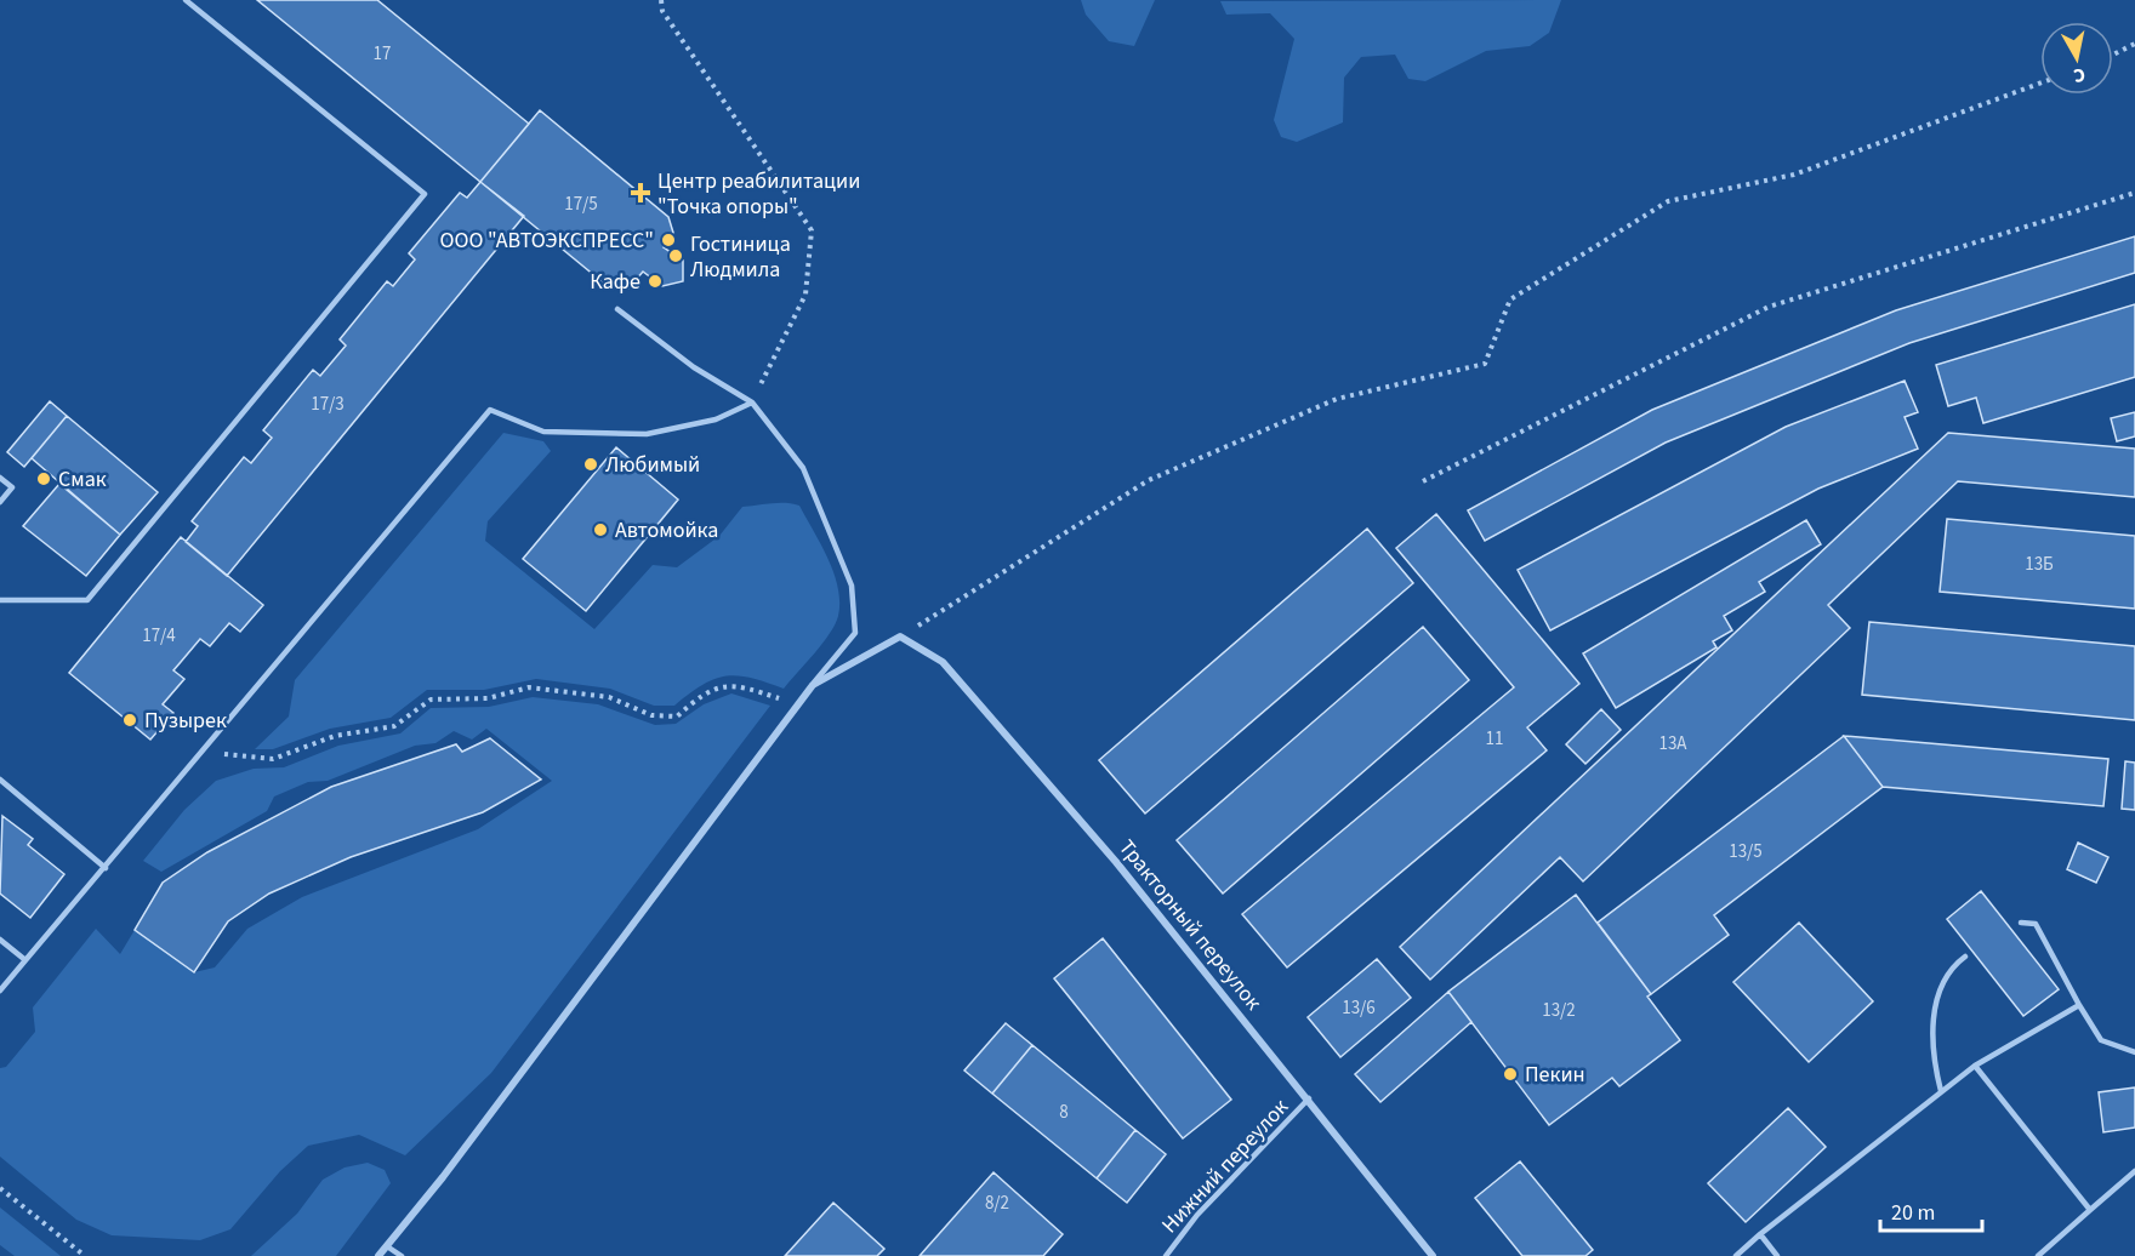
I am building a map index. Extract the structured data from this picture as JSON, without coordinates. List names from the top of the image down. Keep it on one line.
{"streets":{"street":["Тракторный переулок"],"lane":["Нижний переулок"]},"crossings":[["Тракторный переулок","Нижний переулок"]],"places":{"health":["Центр реабилитации \"Точка опоры\""],"other":["ООО \"АВТОЭКСПРЕСС\"","Гостиница Людмила","Кафе","Любимый","Смак","Автомойка","Пузырек","Пекин"]},"house_numbers":["17","17/5","17/3","13Б","17/4","11","13А","13/5","13/6","13/2","8","8/2"],"scale_bar":"20 m","north":"bottom"}
